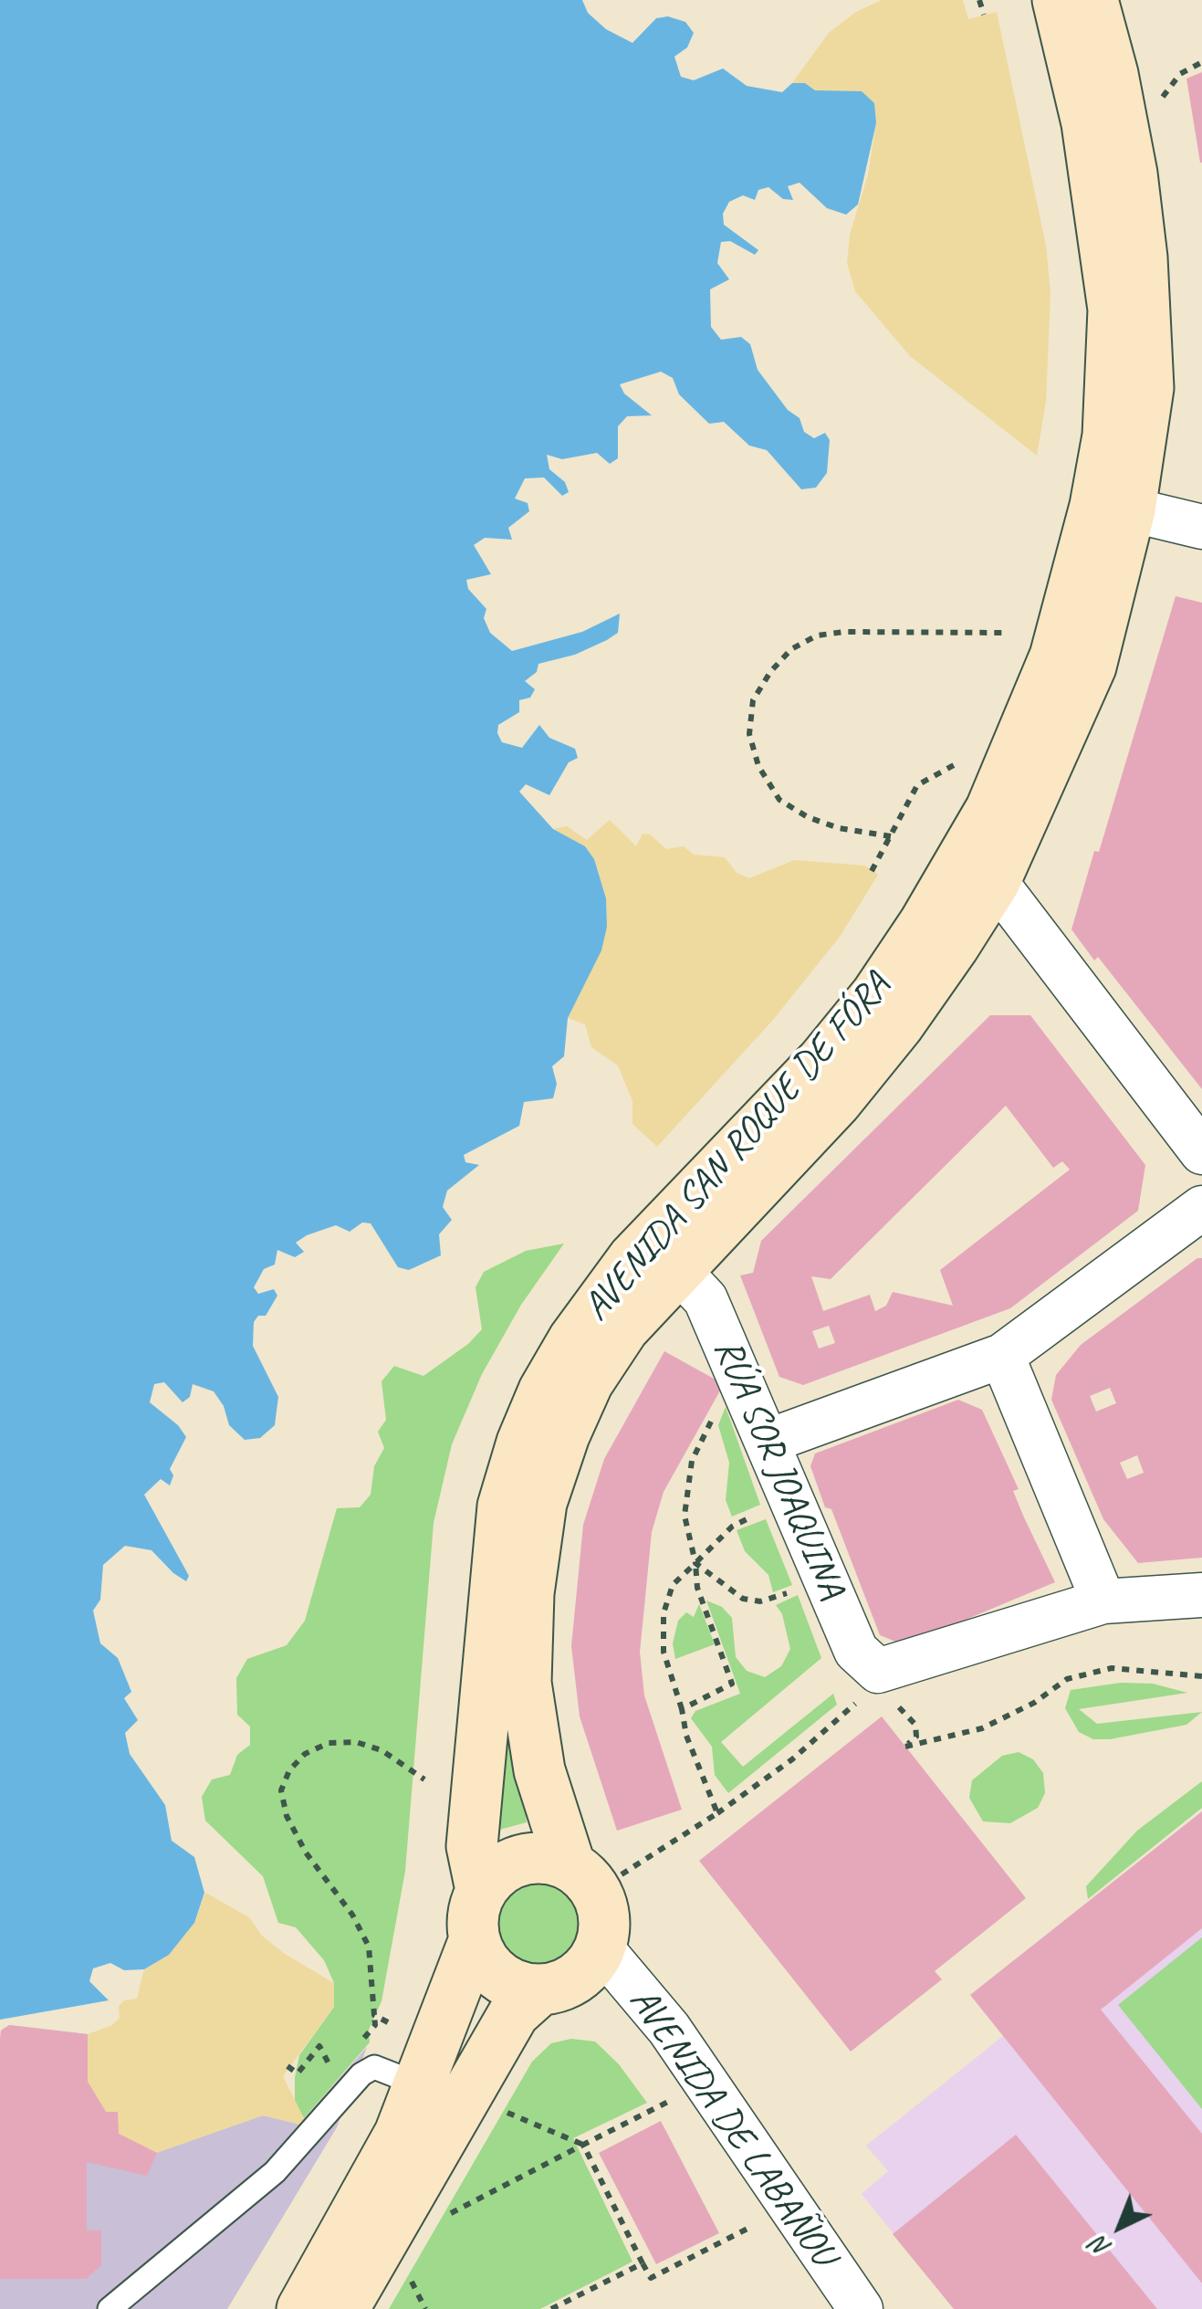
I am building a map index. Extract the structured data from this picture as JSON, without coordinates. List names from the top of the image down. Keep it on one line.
{"streets":{"street":["AVENIDA SAN ROQUE DE FÓRA","RÚA SOR JOAQUINA","AVENIDA DE LABAÑOU"]},"crossings":[["AVENIDA SAN ROQUE DE FÓRA","RÚA SOR JOAQUINA"],["AVENIDA SAN ROQUE DE FÓRA","AVENIDA DE LABAÑOU"]],"north":"bottom left"}
